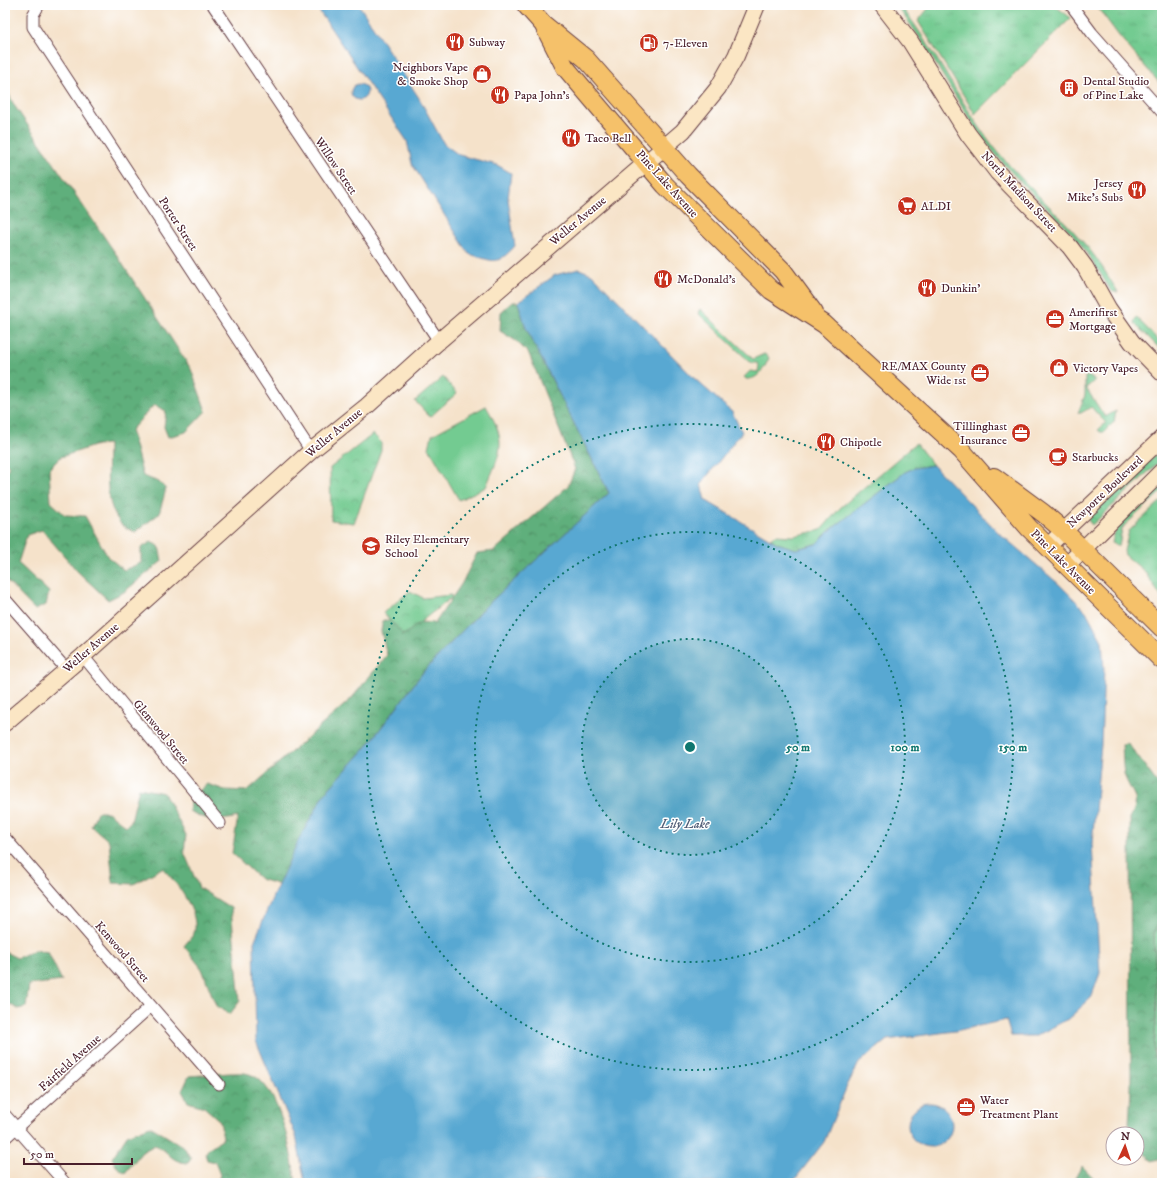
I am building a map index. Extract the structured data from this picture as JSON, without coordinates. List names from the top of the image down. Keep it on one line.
{"streets":{"main road":["Pine Lake Avenue"],"street":["Willow Street","North Madison Street","Weller Avenue","Porter Street","Newporte Boulevard","Glenwood Street","Kenwood Street","Fairfield Avenue"]},"crossings":[["Willow Street","Weller Avenue"],["Pine Lake Avenue","Weller Avenue"],["Pine Lake Avenue","Newporte Boulevard"],["Weller Avenue","Porter Street"],["Weller Avenue","Glenwood Street"],["Kenwood Street","Fairfield Avenue"]],"water":["Lily Lake"],"places":{"restaurant":["Subway","Papa John's","Taco Bell","Jersey Mike's Subs","McDonald's","Dunkin'","Chipotle"],"fuel station":["7-Eleven"],"shop":["Neighbors Vape & Smoke Shop","Victory Vapes"],"building":["Dental Studio of Pine Lake"],"supermarket":["ALDI"],"office":["Amerifirst Mortgage","RE/MAX County Wide 1st","Tillinghast Insurance","Water Treatment Plant"],"cafe":["Starbucks"],"school or university":["Riley Elementary School"]},"scale_bar":"50 m","north":"top","rings":["50 m","100 m","150 m"]}
